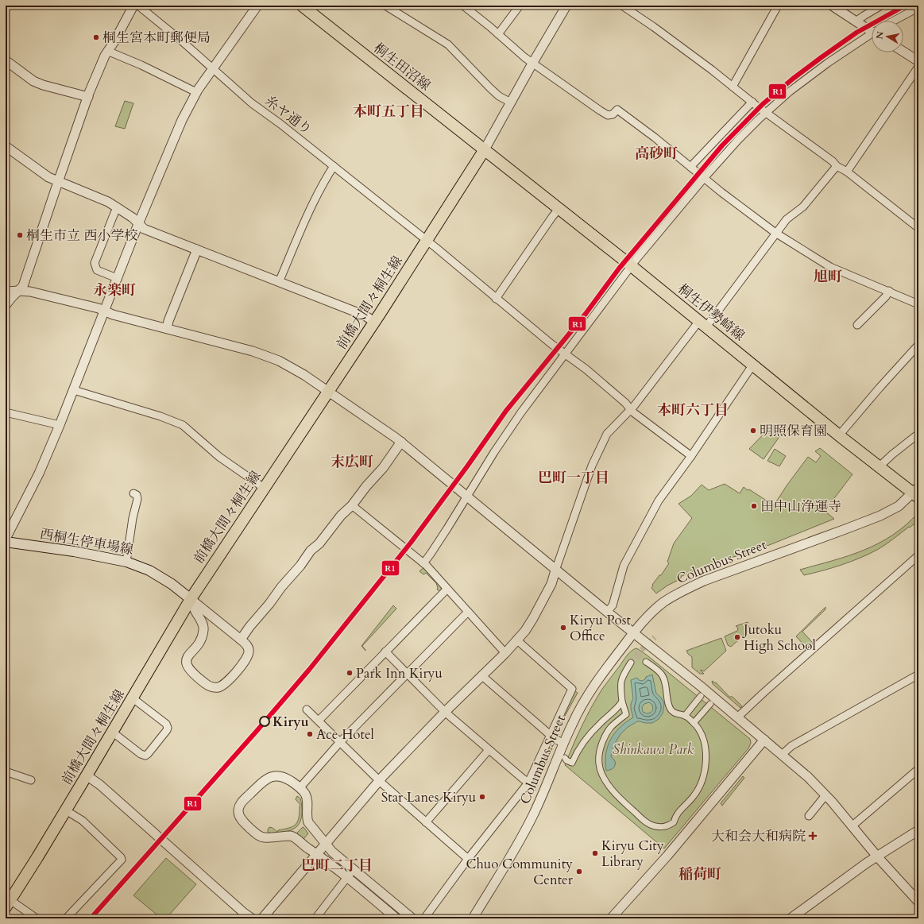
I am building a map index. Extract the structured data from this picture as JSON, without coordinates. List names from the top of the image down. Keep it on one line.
{"streets":{"main road":["桐生田沼線","前橋大間々桐生線","桐生伊勢崎線","西桐生停車場線"],"street":["糸ヤ通り","Columbus Street"]},"crossings":[["桐生田沼線","前橋大間々桐生線"],["桐生田沼線","桐生伊勢崎線"],["糸ヤ通り","前橋大間々桐生線"],["前橋大間々桐生線","桐生伊勢崎線"],["前橋大間々桐生線","西桐生停車場線"],["桐生伊勢崎線","Columbus Street"]],"districts":["本町五丁目","高砂町","旭町","永楽町","本町六丁目","末広町","巴町一丁目","巴町二丁目","稲荷町"],"parks":["Shinkawa Park"],"places":{"other":["桐生宮本町郵便局","桐生市立 西小学校","明照保育園","田中山浄運寺","Kiryu Post Office","Jutoku High School","Park Inn Kiryu","Kiryu","Ace Hotel","Star Lanes Kiryu","Kiryu City Library","Chuo Community Center"],"health":["大和会大和病院"]},"lines":["transit line R1"],"north":"left"}
